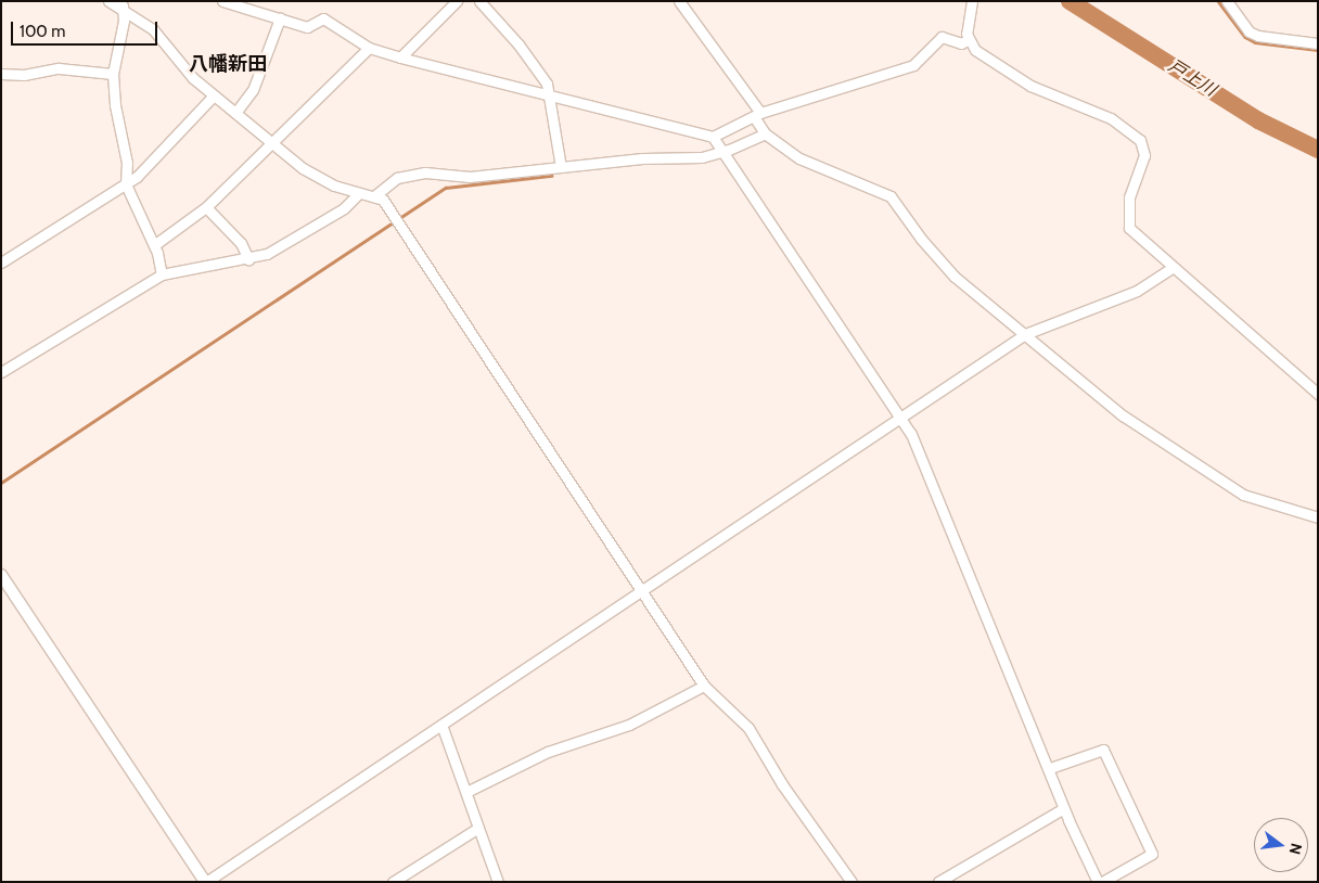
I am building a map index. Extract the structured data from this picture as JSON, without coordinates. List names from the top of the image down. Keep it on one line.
{"districts":["八幡新田"],"water":["戸上川"],"scale_bar":"100 m","north":"right"}
